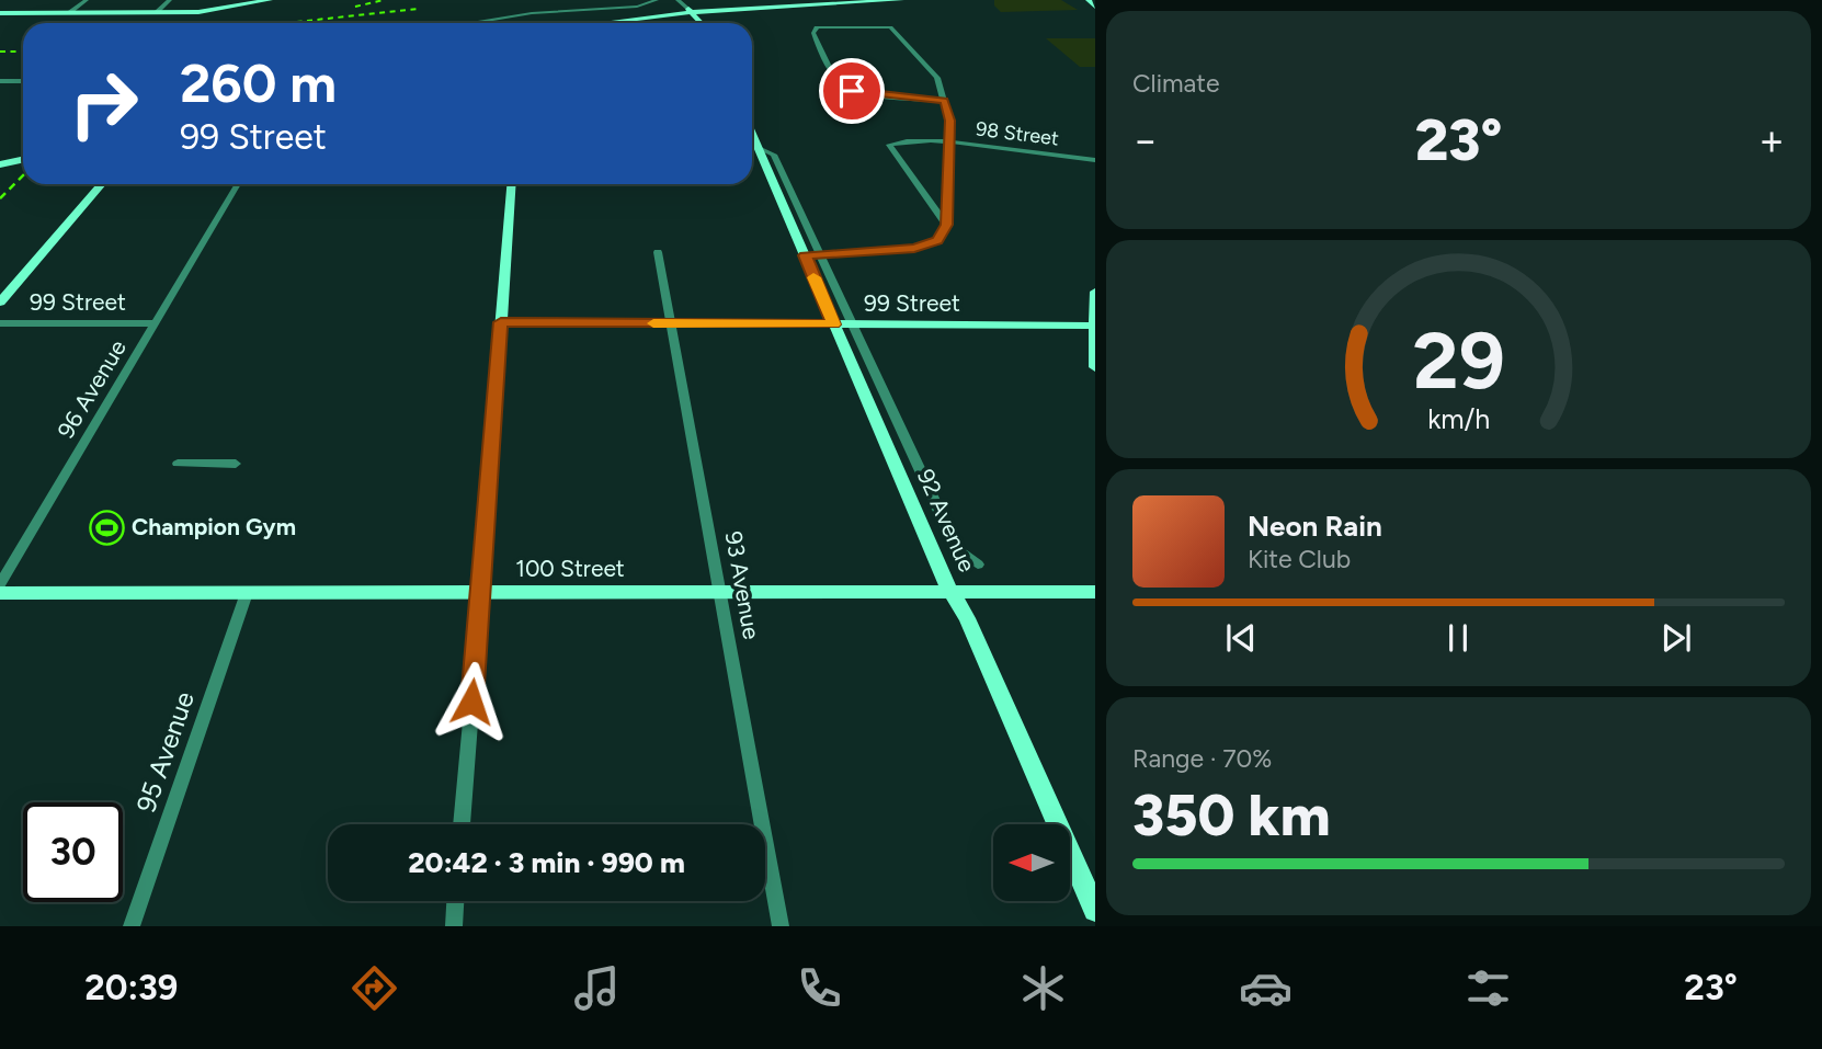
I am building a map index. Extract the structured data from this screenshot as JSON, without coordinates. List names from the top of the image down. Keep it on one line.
{"streets":{"street":["98 Street","99 Street","96 Avenue","92 Avenue","100 Street","93 Avenue","95 Avenue"]},"crossings":[["99 Street","96 Avenue"],["99 Street","92 Avenue"],["99 Street","93 Avenue"],["92 Avenue","100 Street"],["100 Street","93 Avenue"],["100 Street","95 Avenue"]],"places":{"sports":["Champion Gym"]},"north":"left","page":{"tile":["Climate",["Range · 70%","350 km"]],"turn":["260 m","99 Street"],"heat":["−","23°","+"],"song":["Neon Rain","Kite Club"],"limit":"30","trip":"20:42 · 3 min · 990 m","tabs":["20:39","23°"],"gauge":["29","km/h"]}}
